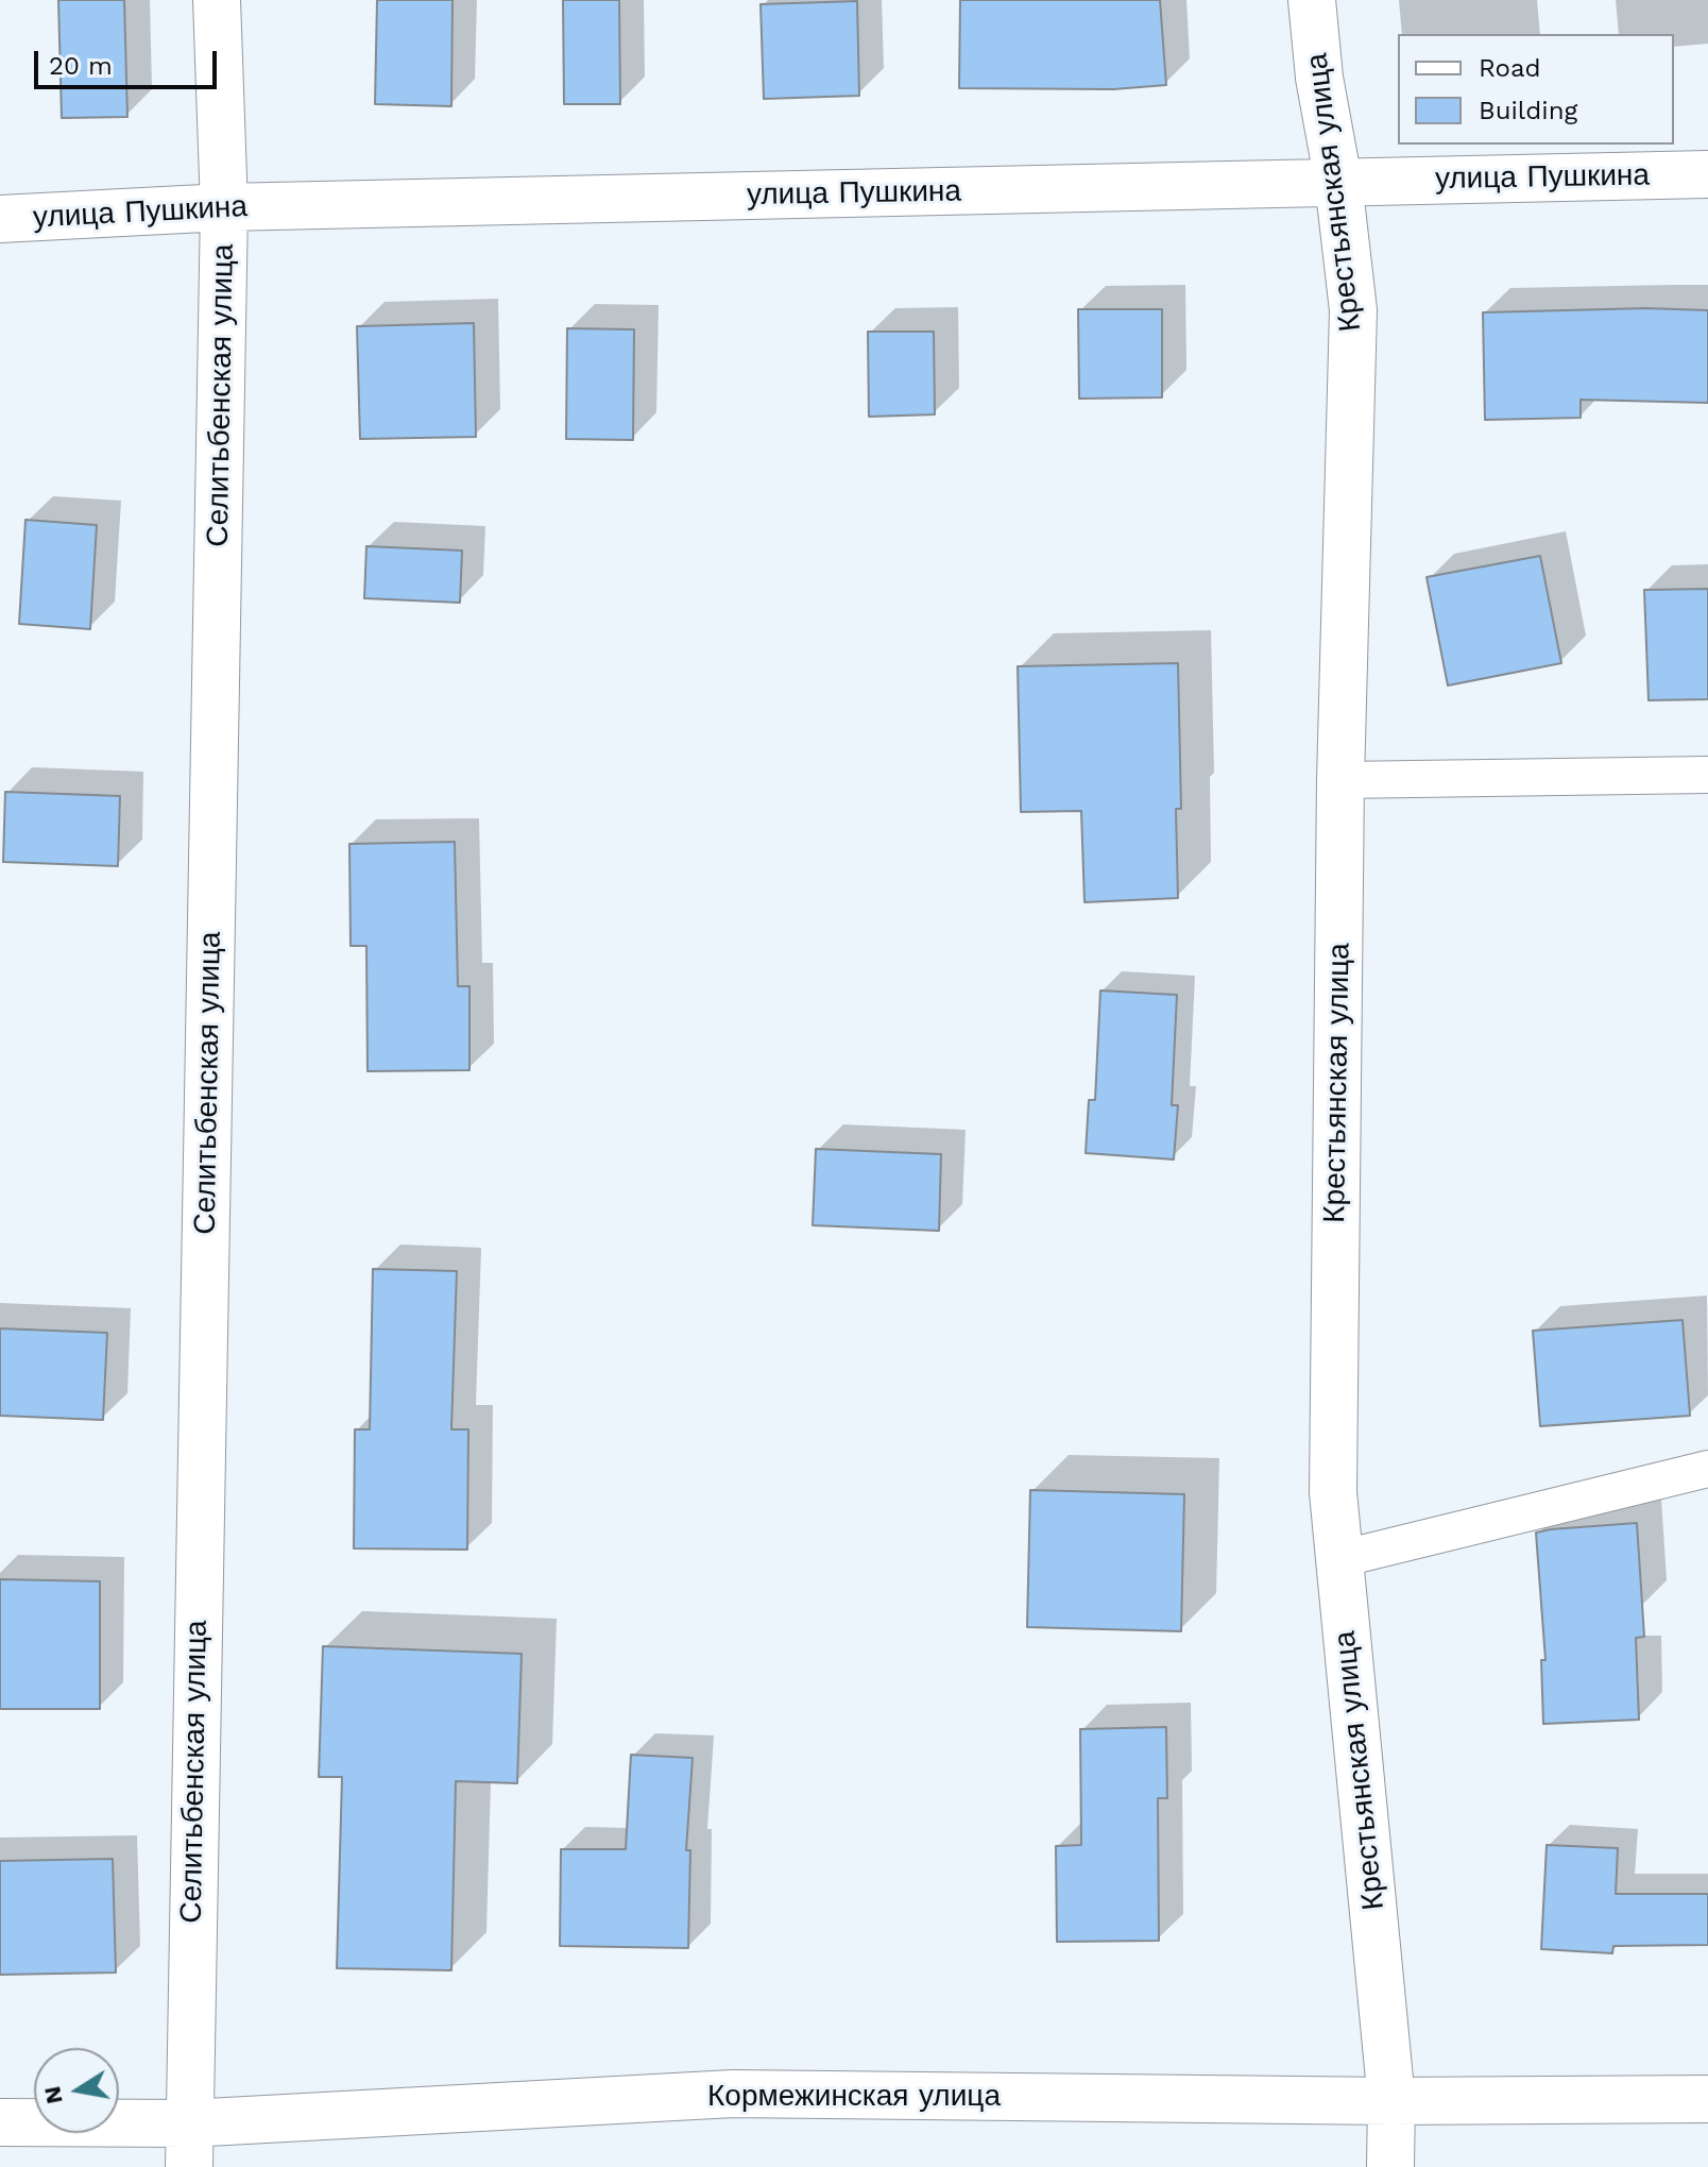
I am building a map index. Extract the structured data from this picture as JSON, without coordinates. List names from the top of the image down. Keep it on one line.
{"streets":{"street":["улица Пушкина","Крестьянская улица","Селитьбенская улица","Кормежинская улица"]},"crossings":[["улица Пушкина","Крестьянская улица"],["улица Пушкина","Селитьбенская улица"],["Крестьянская улица","Кормежинская улица"],["Селитьбенская улица","Кормежинская улица"]],"legend":["Road","Building"],"scale_bar":"20 m","north":"left"}
